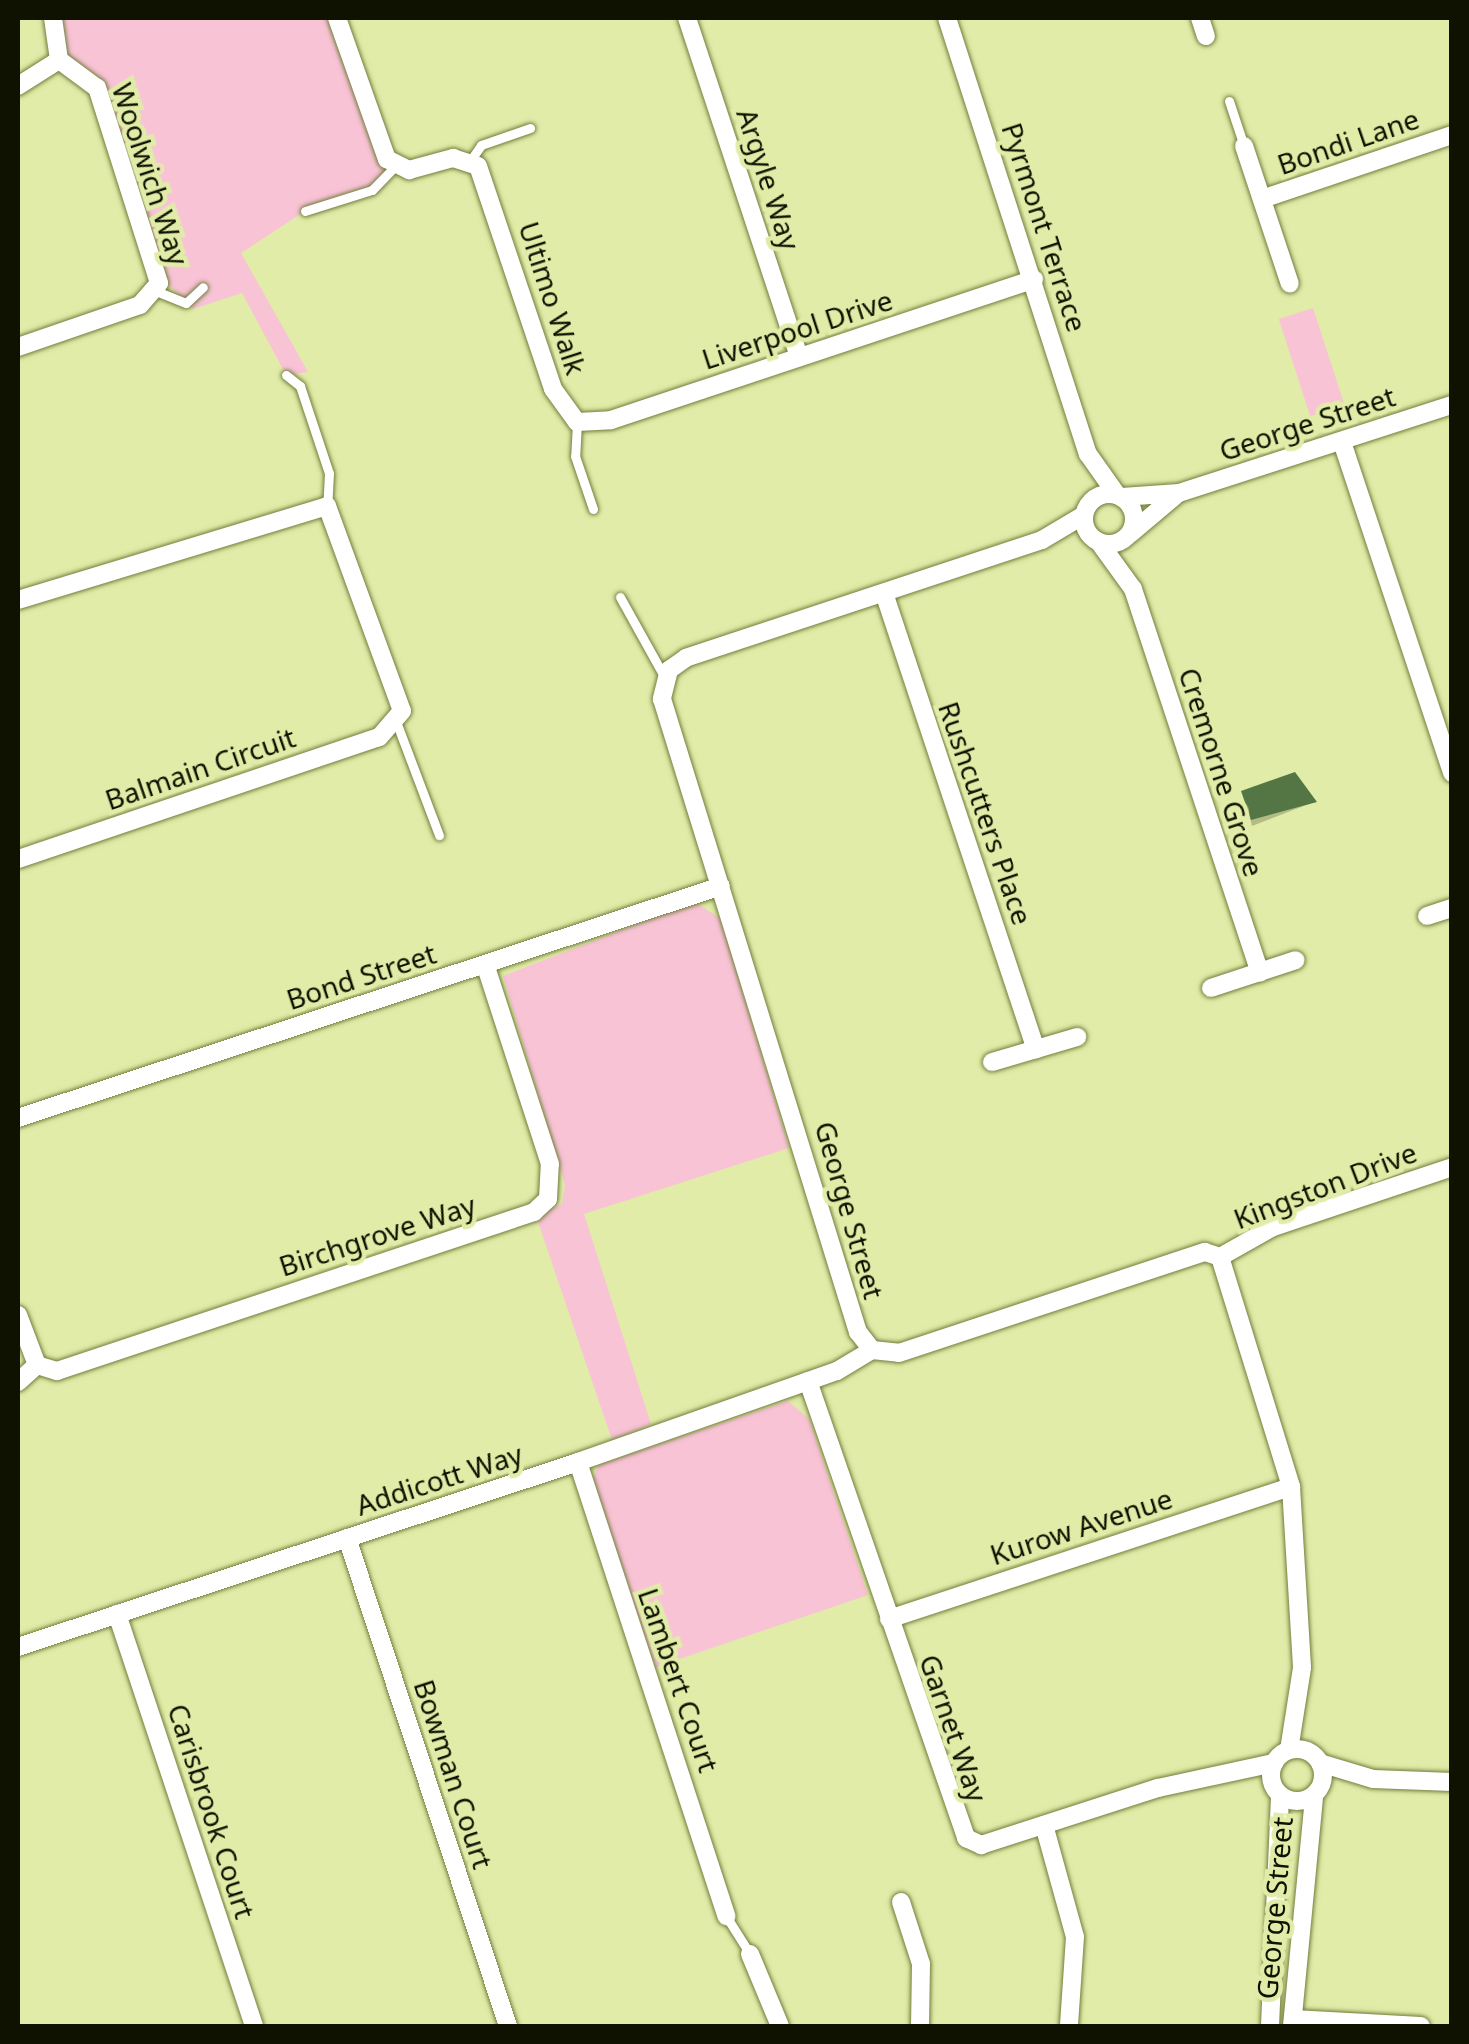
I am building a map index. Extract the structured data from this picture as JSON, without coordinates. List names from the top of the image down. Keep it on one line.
{"streets":{"street":["Bondi Lane","Woolwich Way","Argyle Way","Pyrmont Terrace","Ultimo Walk","Liverpool Drive","George Street","Balmain Circuit","Cremorne Grove","Rushcutters Place","Bond Street","Kingston Drive","Birchgrove Way","Addicott Way","Kurow Avenue","Lambert Court","Garnet Way","Bowman Court","Carisbrook Court"]},"crossings":[["Argyle Way","Liverpool Drive"],["Pyrmont Terrace","Liverpool Drive"],["Pyrmont Terrace","George Street"],["Pyrmont Terrace","Cremorne Grove"],["Ultimo Walk","Liverpool Drive"],["George Street","Cremorne Grove"],["George Street","Bond Street"],["George Street","Addicott Way"],["George Street","Garnet Way"],["Bond Street","Birchgrove Way"],["Addicott Way","Lambert Court"],["Addicott Way","Garnet Way"],["Addicott Way","Bowman Court"],["Addicott Way","Carisbrook Court"],["Kurow Avenue","Garnet Way"]]}
